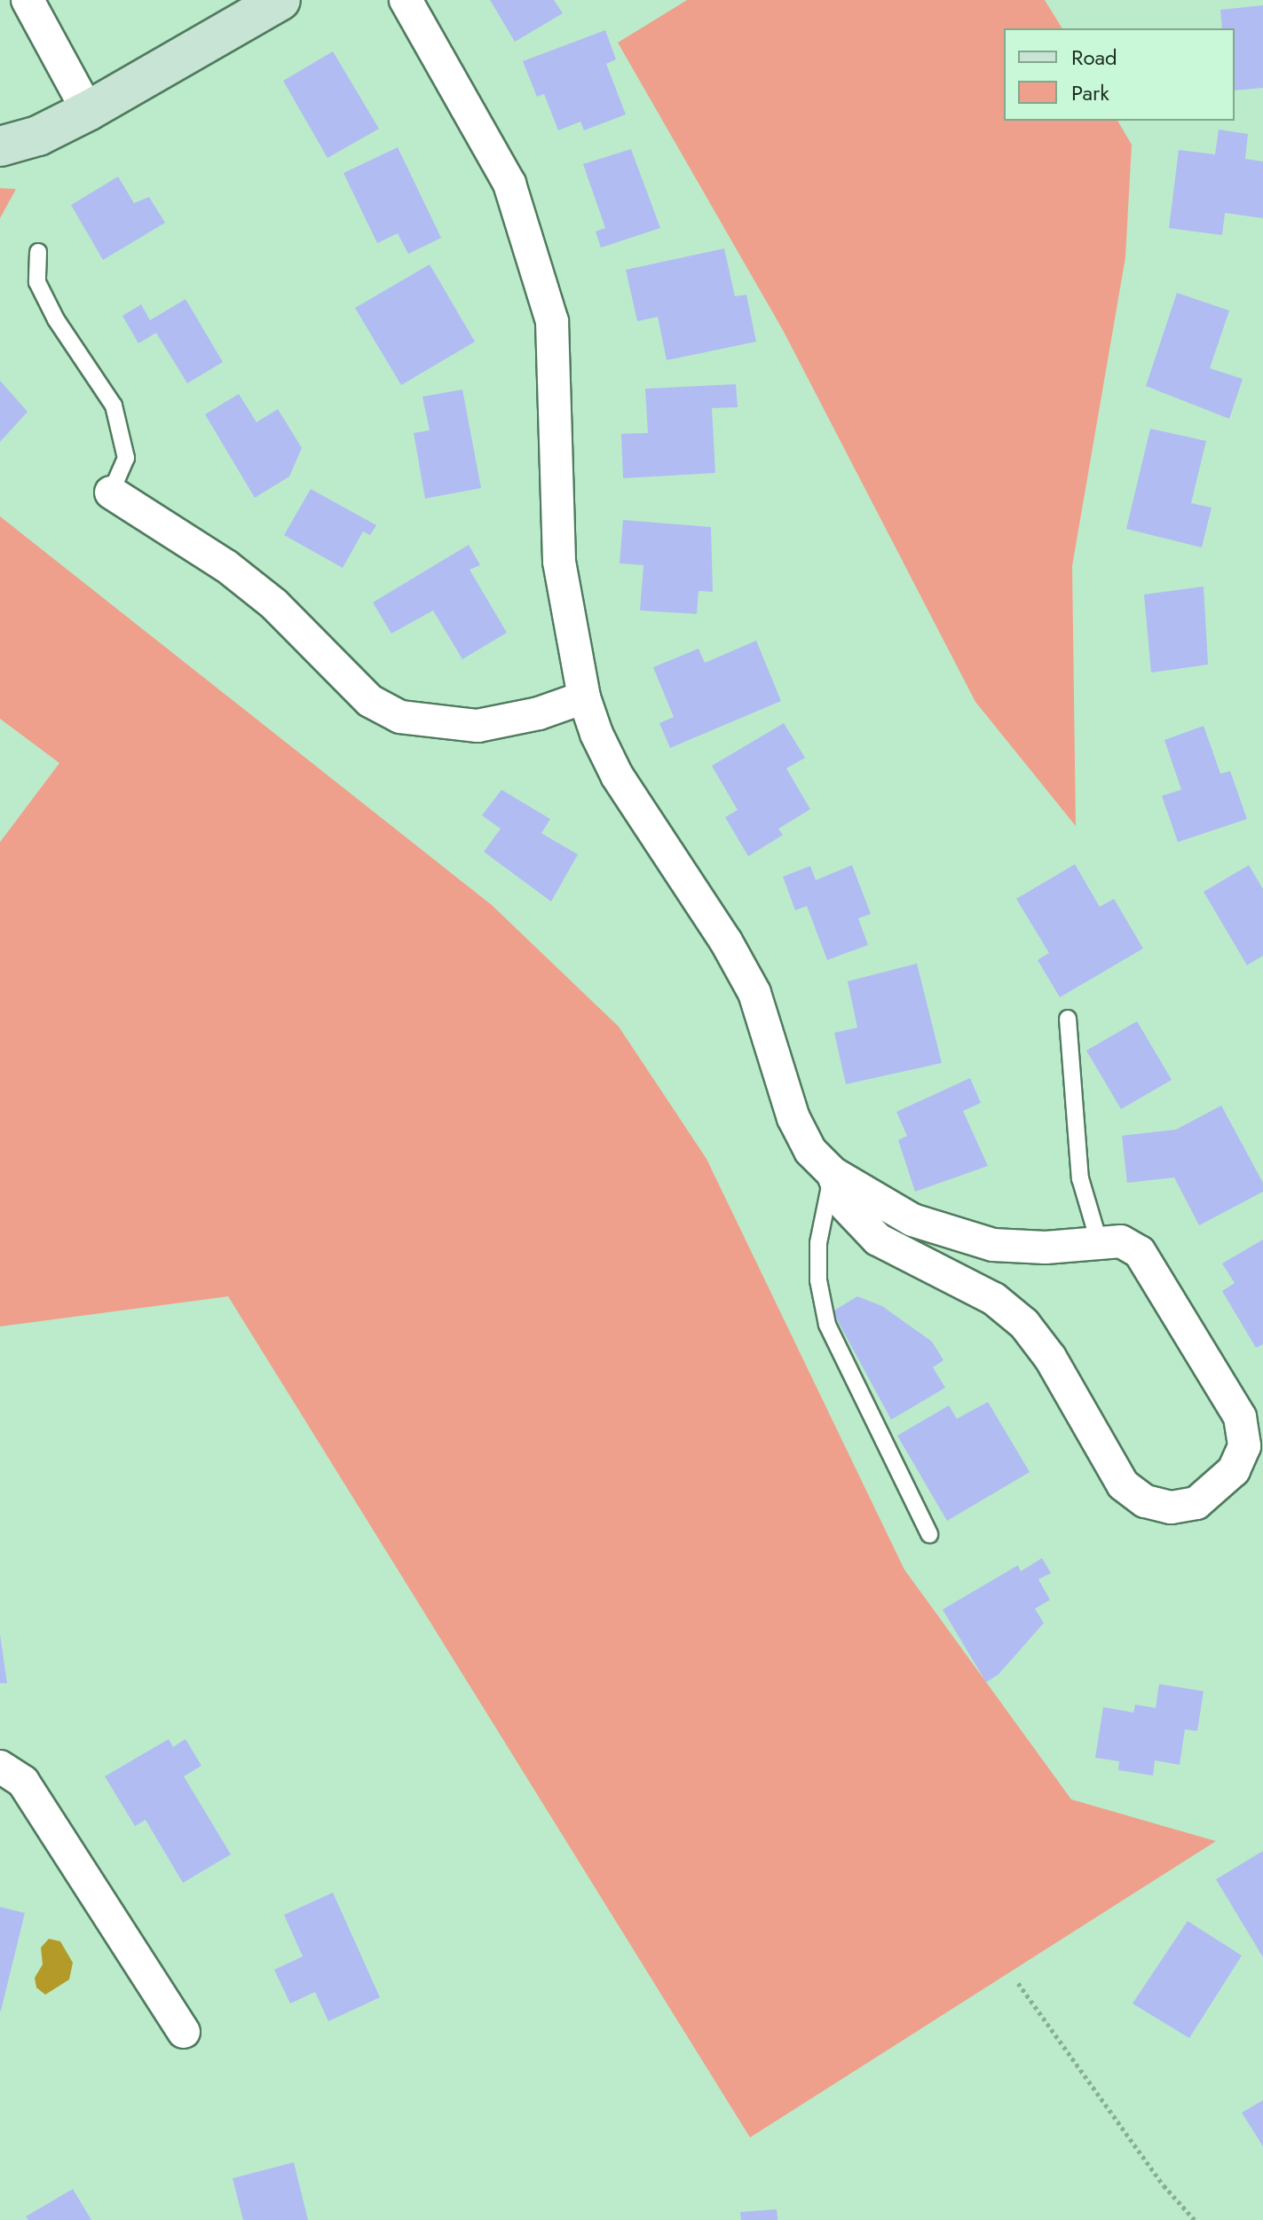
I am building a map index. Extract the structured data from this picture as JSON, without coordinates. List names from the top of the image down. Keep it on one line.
{"legend":["Road","Park"]}
